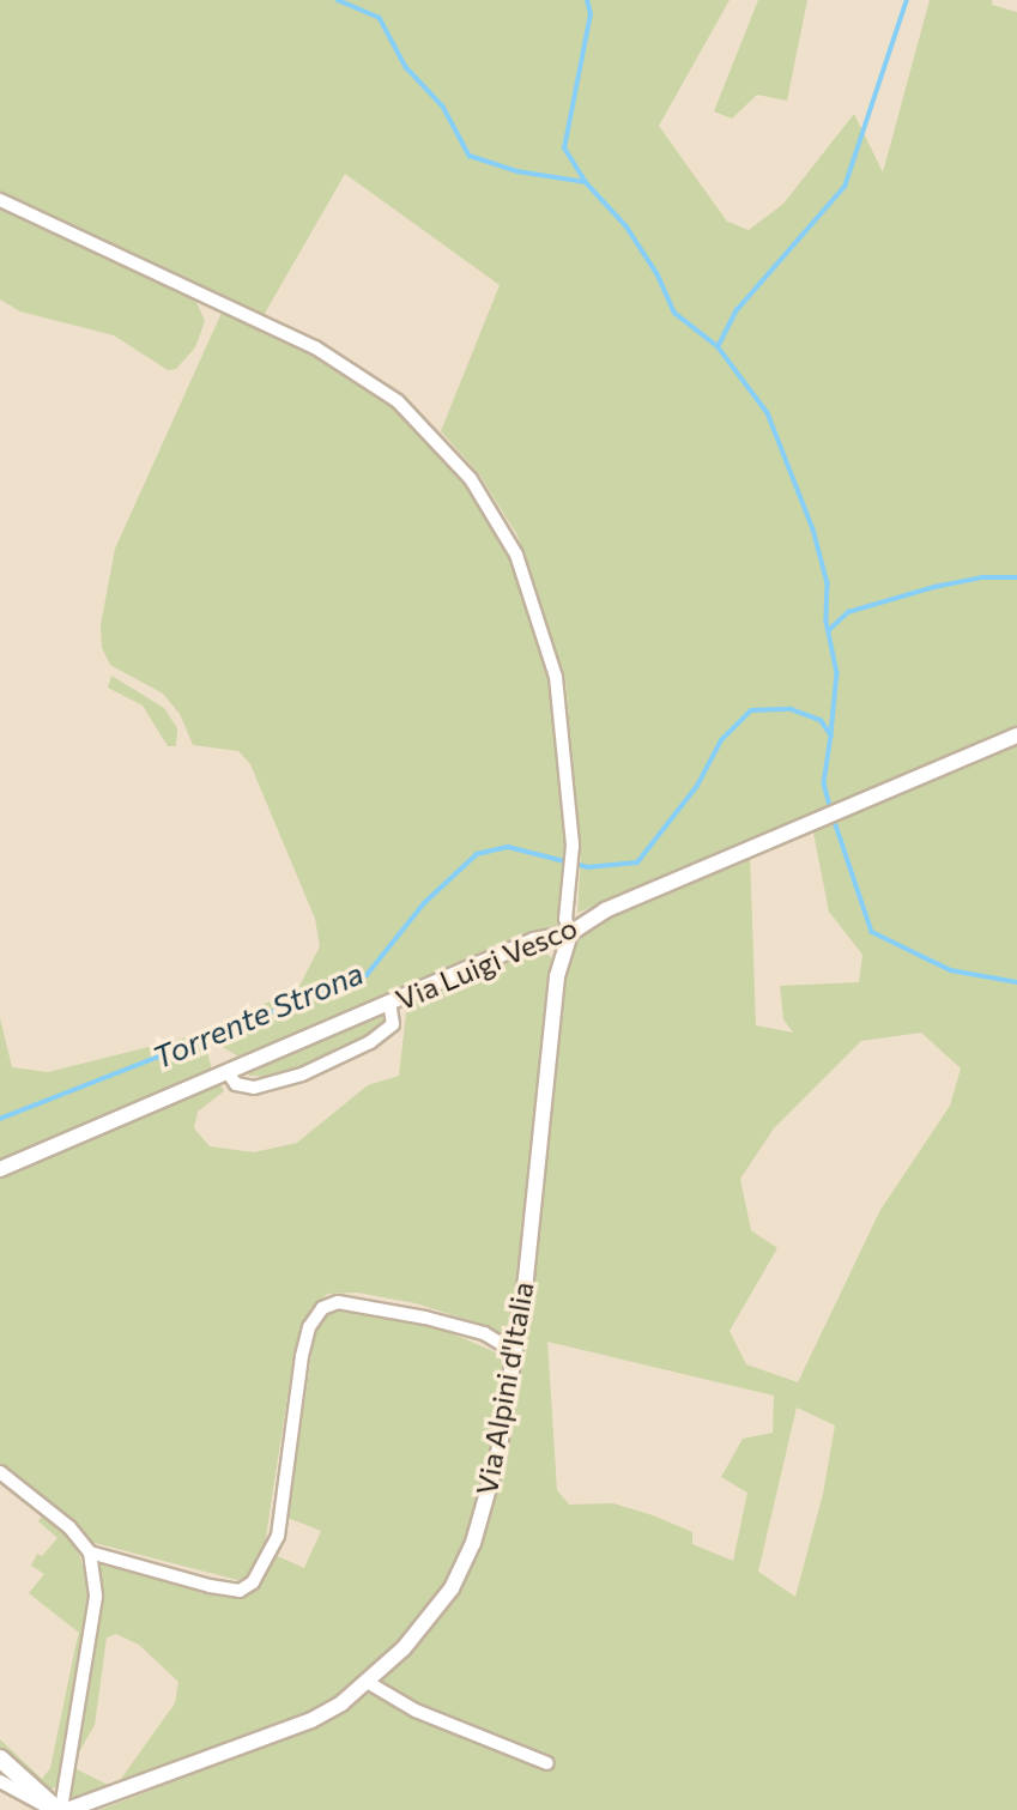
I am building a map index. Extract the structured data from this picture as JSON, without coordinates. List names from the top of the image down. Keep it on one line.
{"streets":{"street":["Via Luigi Vesco","Via Alpini d'Italia"]},"crossings":[["Via Luigi Vesco","Via Alpini d'Italia"]],"water":["Torrente Strona"]}
